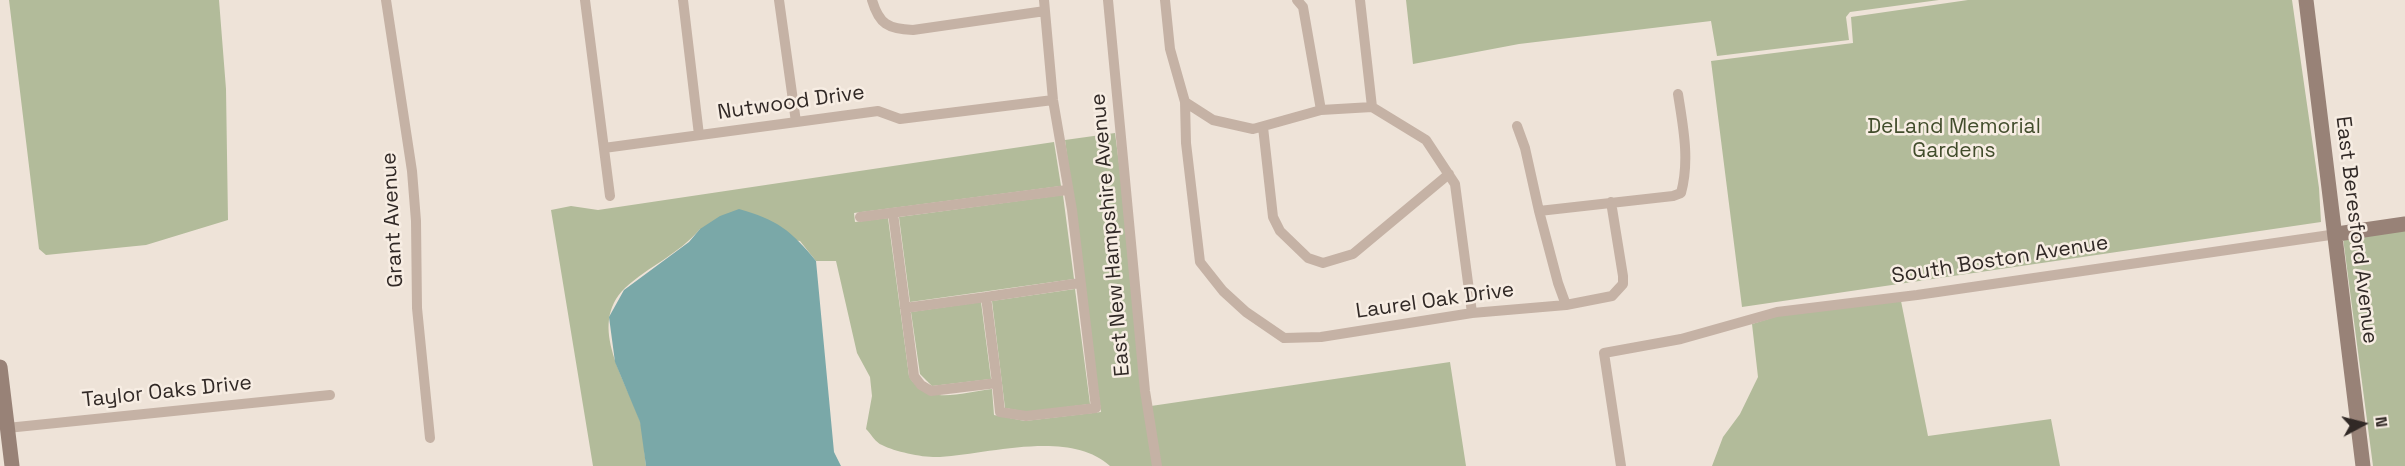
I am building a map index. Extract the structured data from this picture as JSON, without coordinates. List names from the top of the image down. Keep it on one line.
{"streets":{"street":["Nutwood Drive","Grant Avenue","East Beresford Avenue","East New Hampshire Avenue","South Boston Avenue","Laurel Oak Drive","Taylor Oaks Drive"]},"crossings":[["East Beresford Avenue","South Boston Avenue"]],"parks":["DeLand Memorial Gardens"],"north":"right"}
